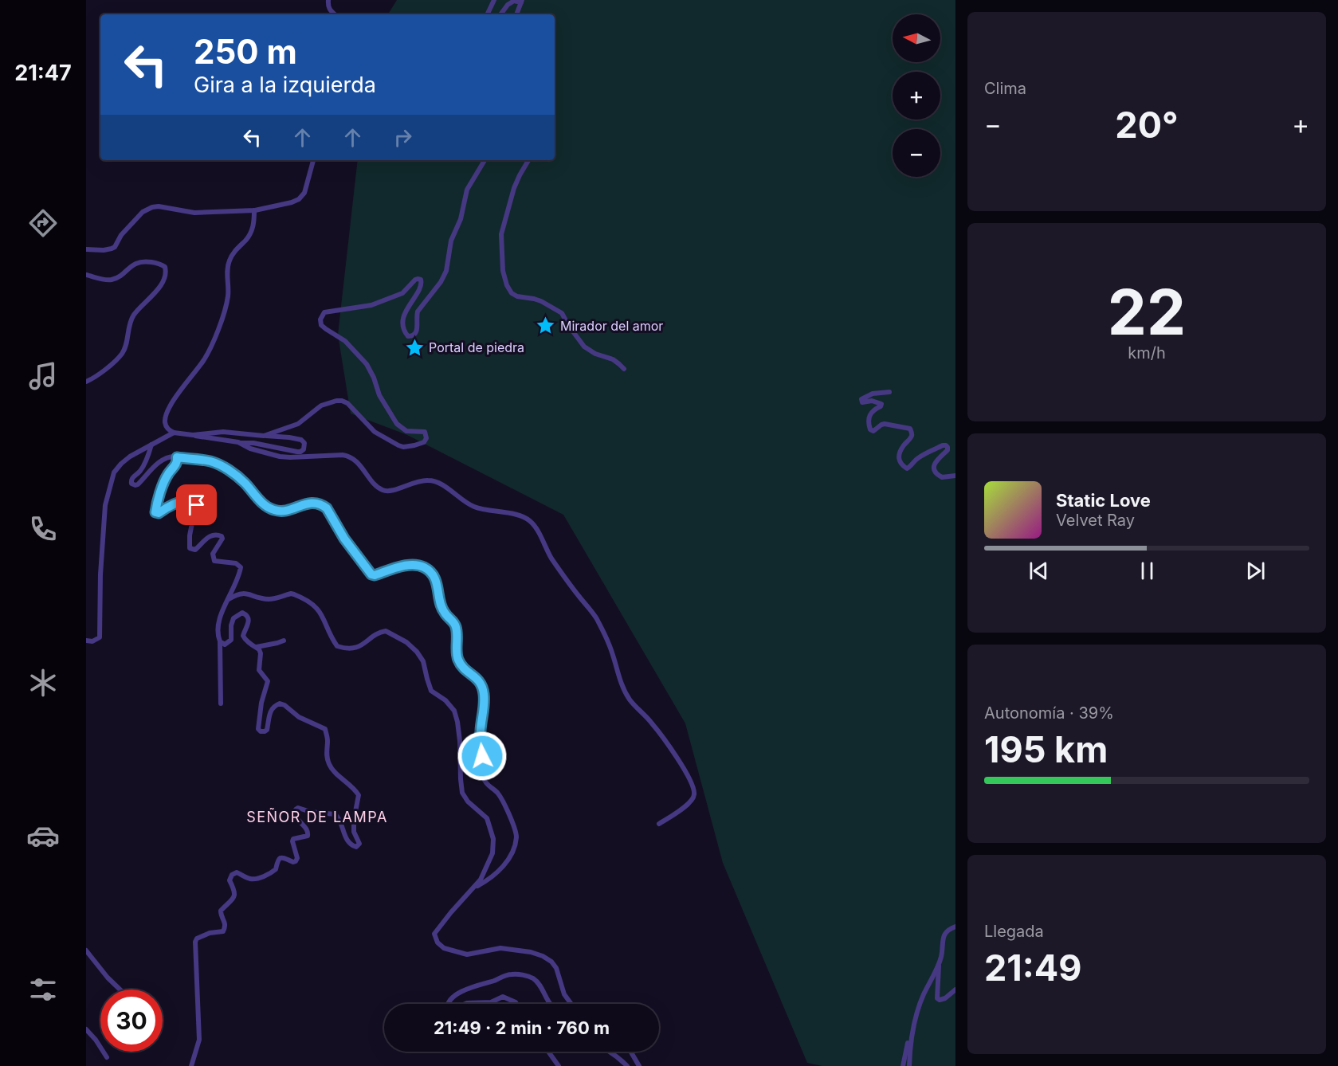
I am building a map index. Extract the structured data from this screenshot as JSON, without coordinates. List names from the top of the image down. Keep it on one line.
{"districts":["SEÑOR DE LAMPA"],"places":{"place":["Mirador del amor","Portal de piedra"]},"north":"left","page":{"tabs":"21:47","tile":["Clima",["22","km/h"],["Autonomía · 39%","195 km"],["Llegada","21:49"]],"map_buttons":["+","−"],"turn":["250 m","Gira a la izquierda"],"heat":["−","20°","+"],"song":["Static Love","Velvet Ray"],"limit":"30","trip":"21:49 · 2 min · 760 m"}}
